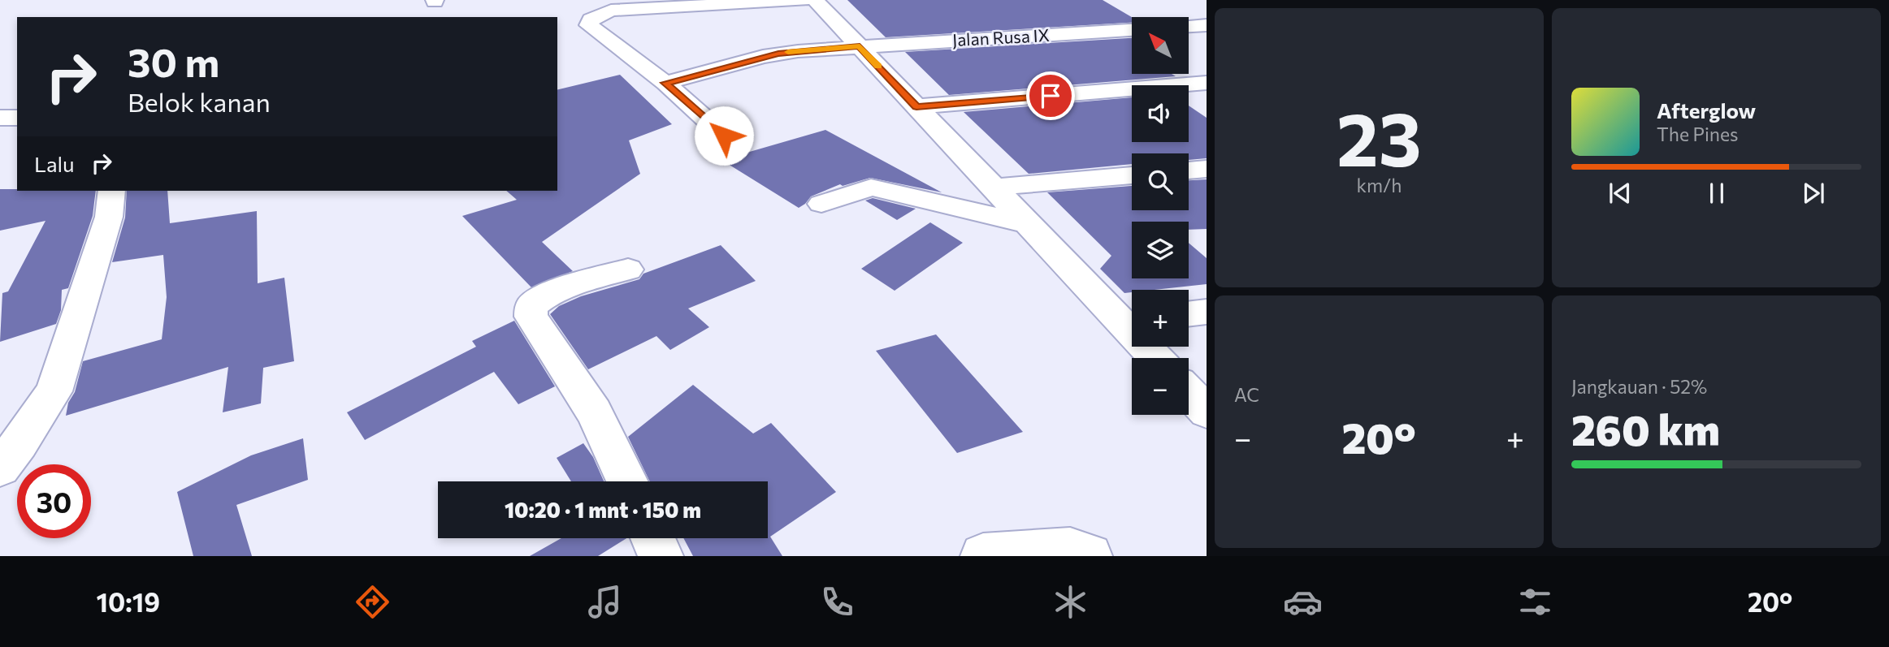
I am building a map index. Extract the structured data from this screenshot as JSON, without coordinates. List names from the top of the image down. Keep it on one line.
{"streets":{"street":["Jalan Rusa IX"]},"north":"top left","page":{"tile":[["23","km/h"],"AC",["Jangkauan · 52%","260 km"]],"map_buttons":["+","−"],"turn":["30 m","Belok kanan"],"song":["Afterglow","The Pines"],"then":"Lalu","heat":["−","20°","+"],"limit":"30","trip":"10:20 · 1 mnt · 150 m","tabs":["10:19","20°"]}}
